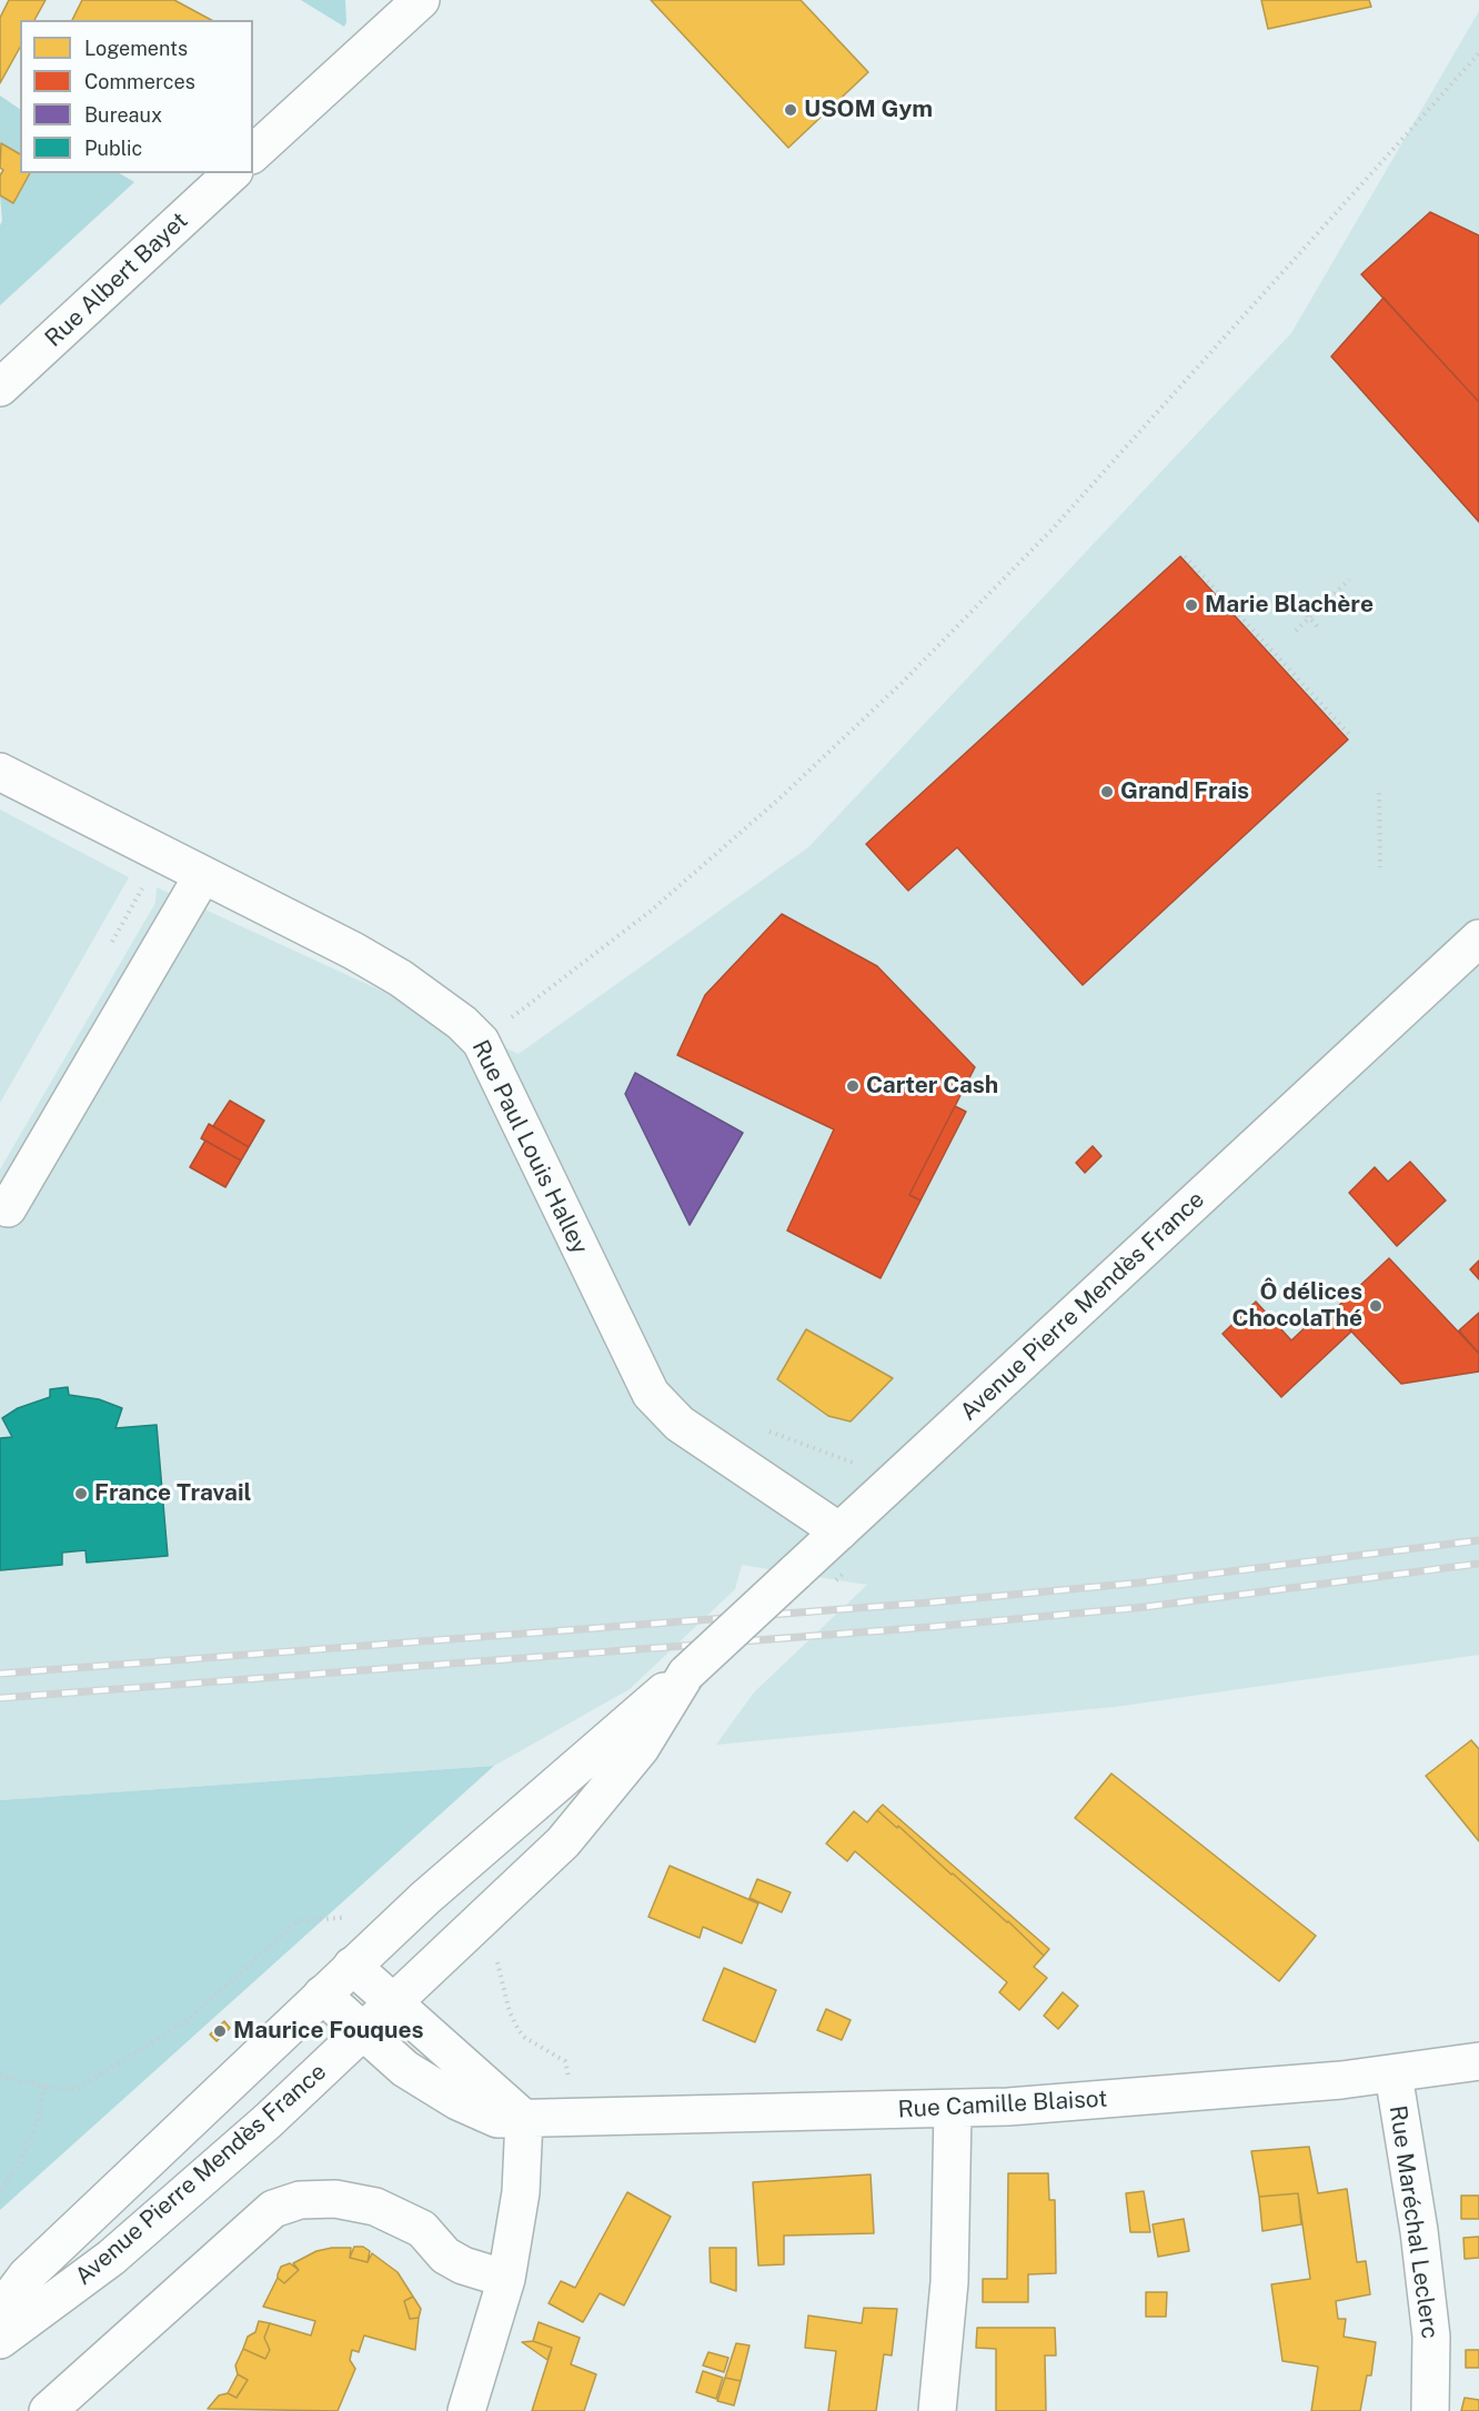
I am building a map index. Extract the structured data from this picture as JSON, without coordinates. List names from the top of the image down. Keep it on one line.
{"streets":{"street":["Rue Albert Bayet","Rue Paul Louis Halley","Avenue Pierre Mendès France","Rue Camille Blaisot","Rue Maréchal Leclerc"]},"crossings":[["Rue Paul Louis Halley","Avenue Pierre Mendès France"],["Avenue Pierre Mendès France","Rue Camille Blaisot"],["Rue Camille Blaisot","Rue Maréchal Leclerc"]],"places":["USOM Gym","Marie Blachère","Grand Frais","Carter Cash","Ô délices ChocolaThé","France Travail","Maurice Fouques"],"legend":["Logements","Commerces","Bureaux","Public"]}
